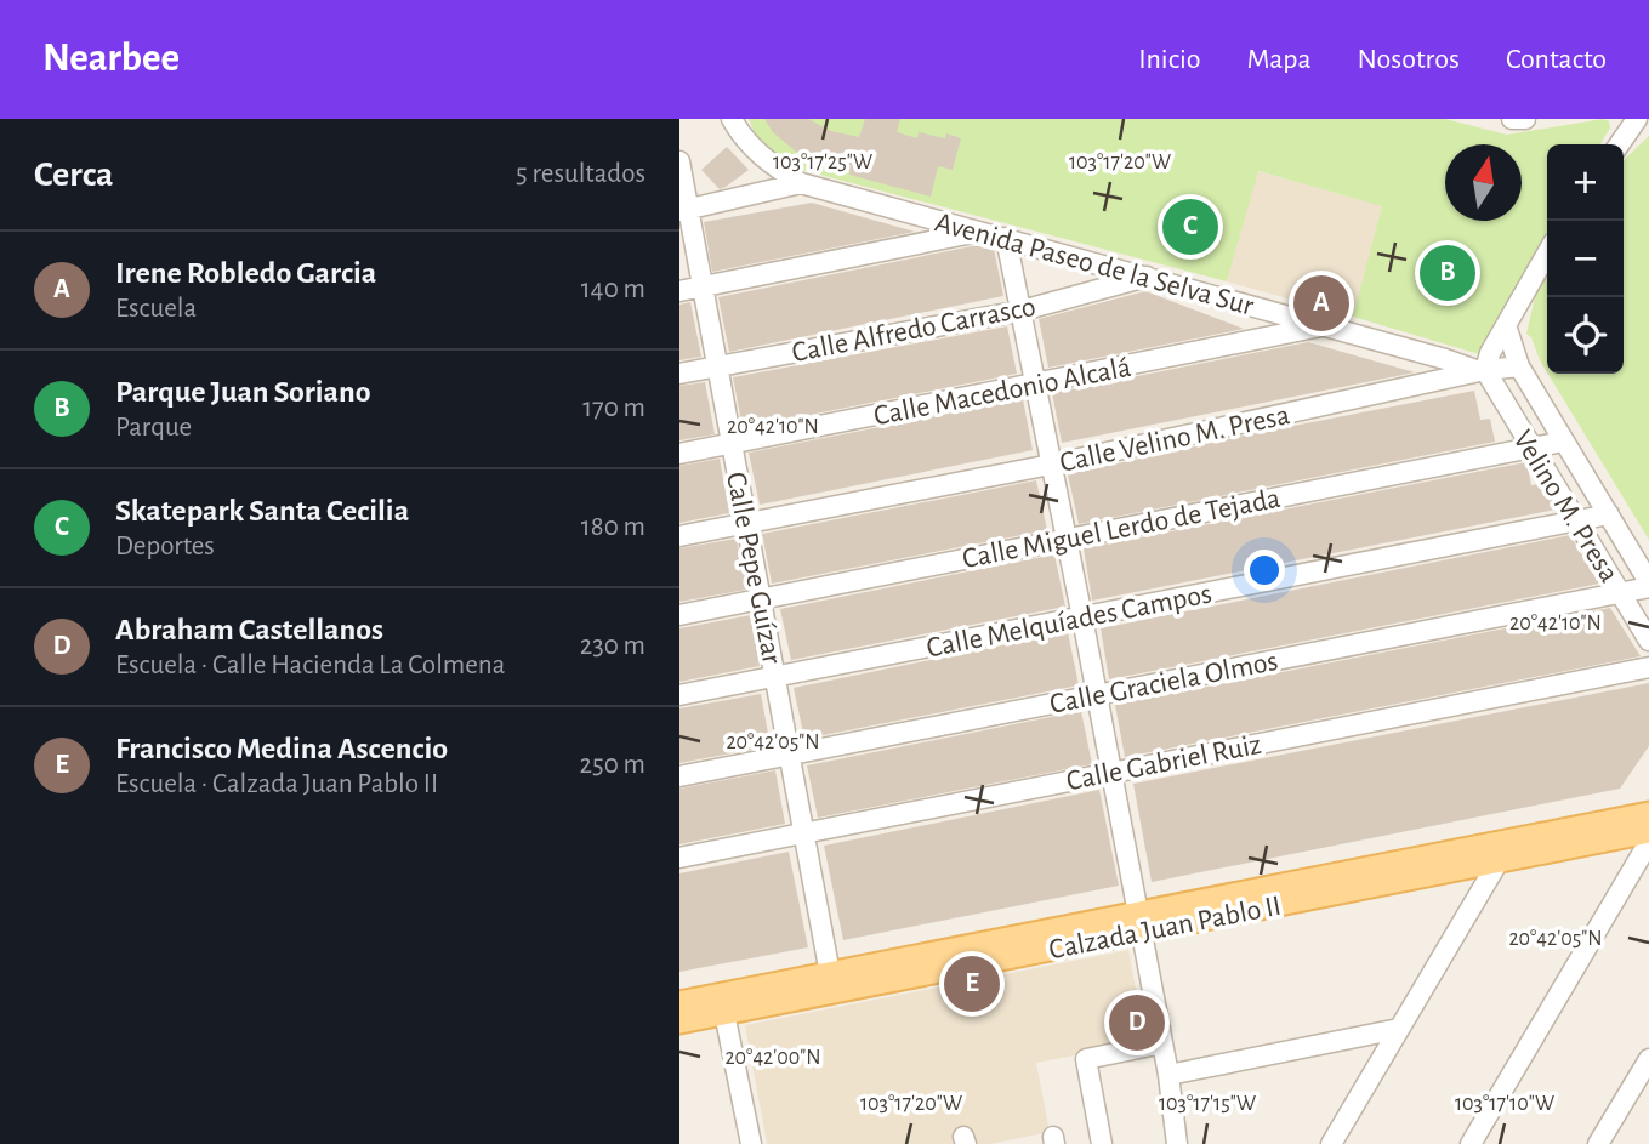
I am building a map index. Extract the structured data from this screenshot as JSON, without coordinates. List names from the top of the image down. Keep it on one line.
{"streets":{"main road":["Calzada Juan Pablo II"],"street":["Avenida Paseo de la Selva Sur","Calle Alfredo Carrasco","Calle Macedonio Alcalá","Calle Velino M. Presa","Velino M. Presa","Calle Miguel Lerdo de Tejada","Calle Pepe Guízar","Calle Melquíades Campos","Calle Graciela Olmos","Calle Gabriel Ruiz"]},"crossings":[["Avenida Paseo de la Selva Sur","Calle Alfredo Carrasco"],["Avenida Paseo de la Selva Sur","Calle Macedonio Alcalá"],["Avenida Paseo de la Selva Sur","Calle Velino M. Presa"],["Avenida Paseo de la Selva Sur","Velino M. Presa"],["Calle Alfredo Carrasco","Calle Pepe Guízar"],["Calle Macedonio Alcalá","Calle Pepe Guízar"],["Calle Velino M. Presa","Velino M. Presa"],["Calle Velino M. Presa","Calle Pepe Guízar"],["Velino M. Presa","Calle Miguel Lerdo de Tejada"],["Velino M. Presa","Calle Melquíades Campos"],["Velino M. Presa","Calle Graciela Olmos"],["Calle Miguel Lerdo de Tejada","Calle Pepe Guízar"],["Calle Pepe Guízar","Calle Melquíades Campos"],["Calle Pepe Guízar","Calle Graciela Olmos"],["Calle Pepe Guízar","Calle Gabriel Ruiz"],["Calle Pepe Guízar","Calzada Juan Pablo II"]],"north":"top","page":{"header":"Nearbee","nav":["Inicio","Mapa","Nosotros","Contacto"],"heading":["Cerca","5 resultados"],"map_buttons":["+","−"],"pins":["C","B","A","E","D"],"list":[{"mark":"A","name":"Irene Robledo Garcia","note":"Escuela","value":"140 m"},{"mark":"B","name":"Parque Juan Soriano","note":"Parque","value":"170 m"},{"mark":"C","name":"Skatepark Santa Cecilia","note":"Deportes","value":"180 m"},{"mark":"D","name":"Abraham Castellanos","note":"Escuela · Calle Hacienda La Colmena","value":"230 m"},{"mark":"E","name":"Francisco Medina Ascencio","note":"Escuela · Calzada Juan Pablo II","value":"250 m"}]},"coordinates":["103°17'25\"W","103°17'20\"W","20°42'10\"N","20°42'05\"N","20°42'00\"N","103°17'15\"W","103°17'10\"W"]}
